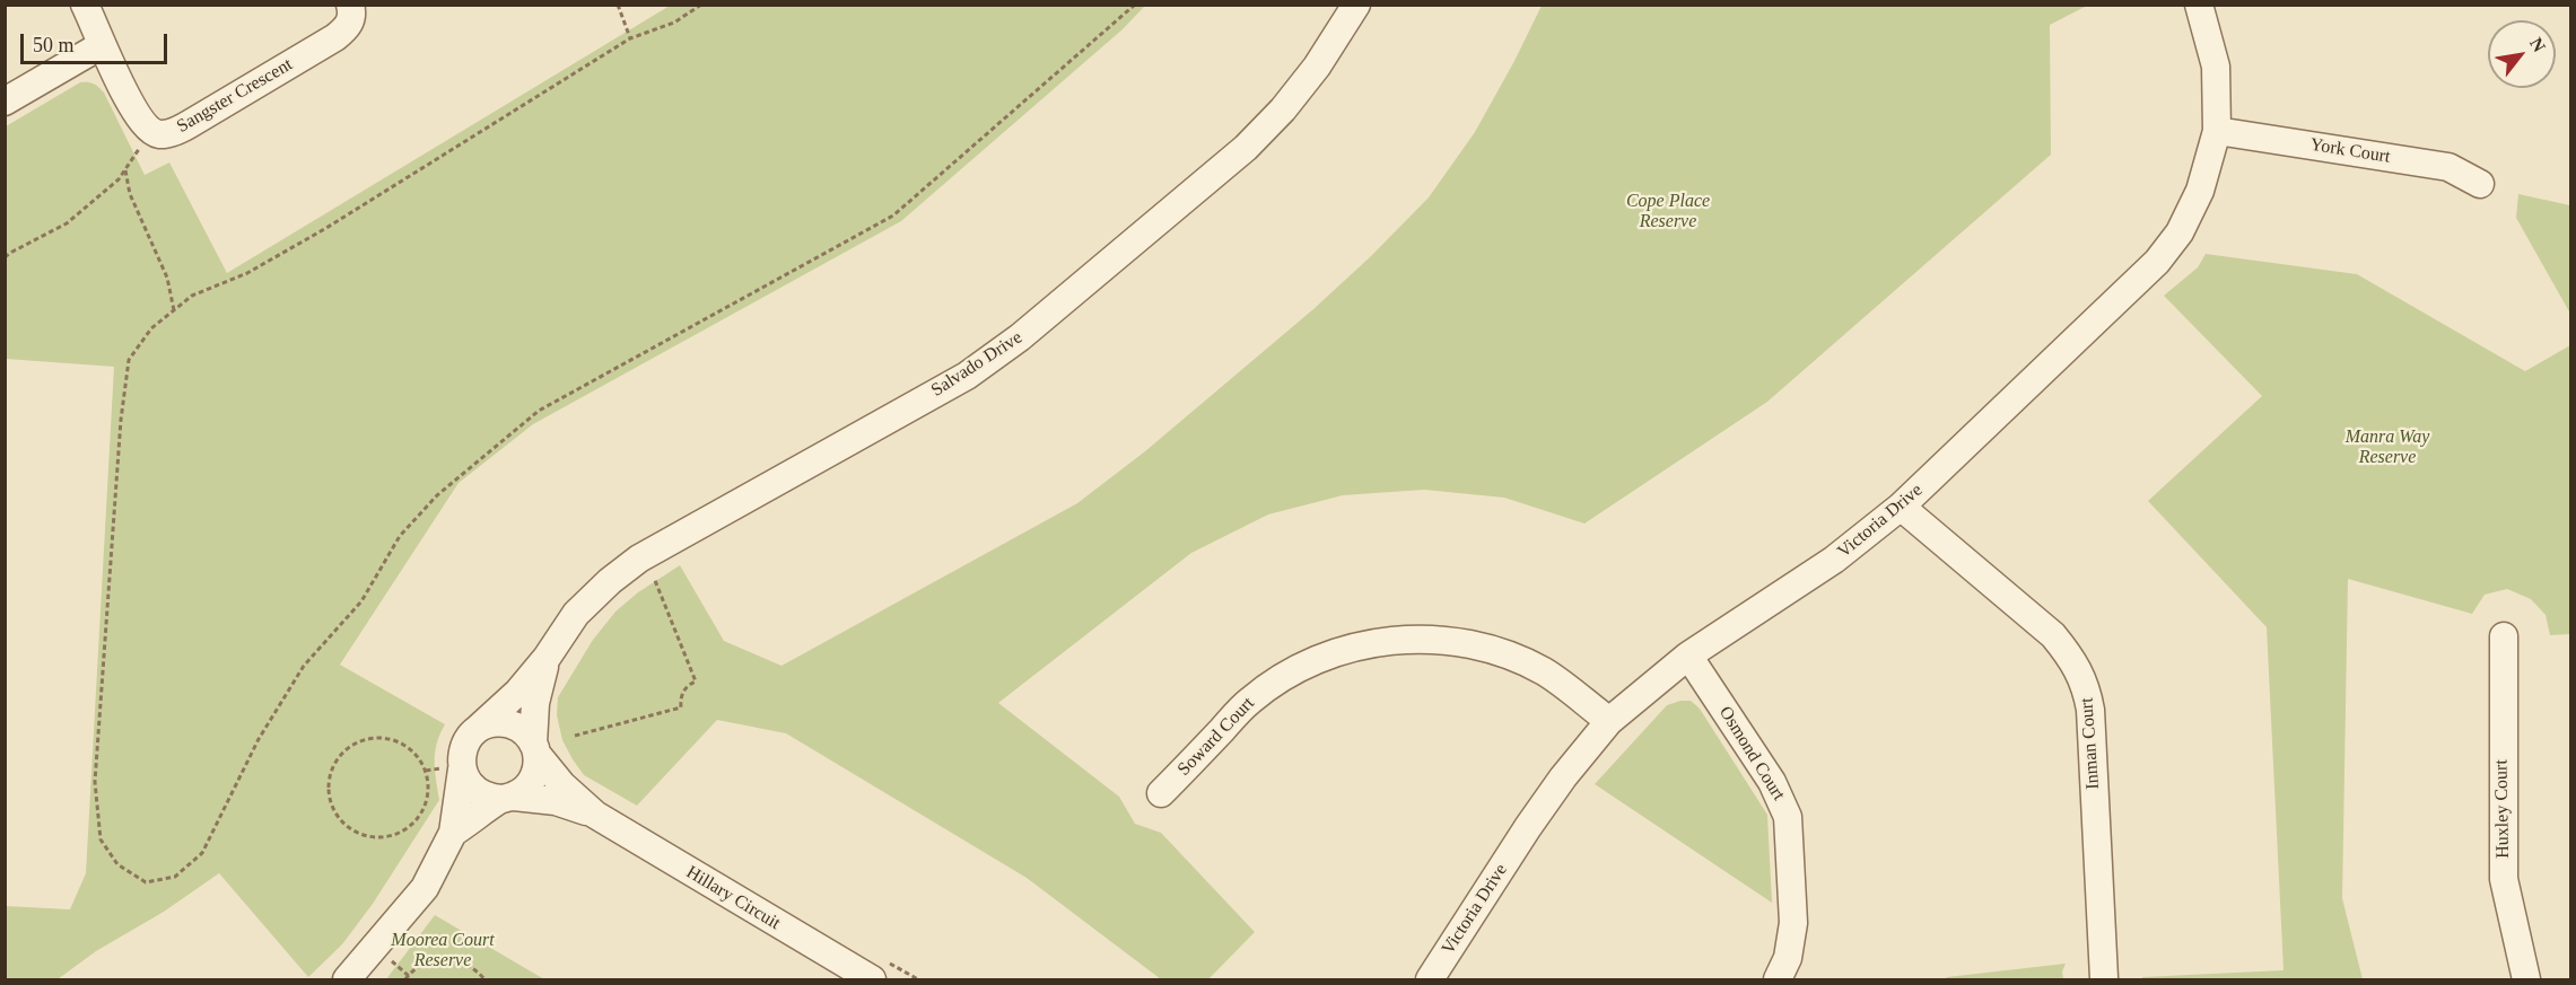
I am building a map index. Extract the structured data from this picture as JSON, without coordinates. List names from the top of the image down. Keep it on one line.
{"streets":{"street":["Sangster Crescent","York Court","Salvado Drive","Victoria Drive","Soward Court","Inman Court","Osmond Court","Huxley Court","Hillary Circuit"]},"crossings":[["York Court","Victoria Drive"],["Salvado Drive","Hillary Circuit"],["Victoria Drive","Soward Court"],["Victoria Drive","Inman Court"],["Victoria Drive","Osmond Court"]],"parks":["Cope Place Reserve","Manra Way Reserve","Moorea Court Reserve"],"scale_bar":"50 m","north":"top right"}
